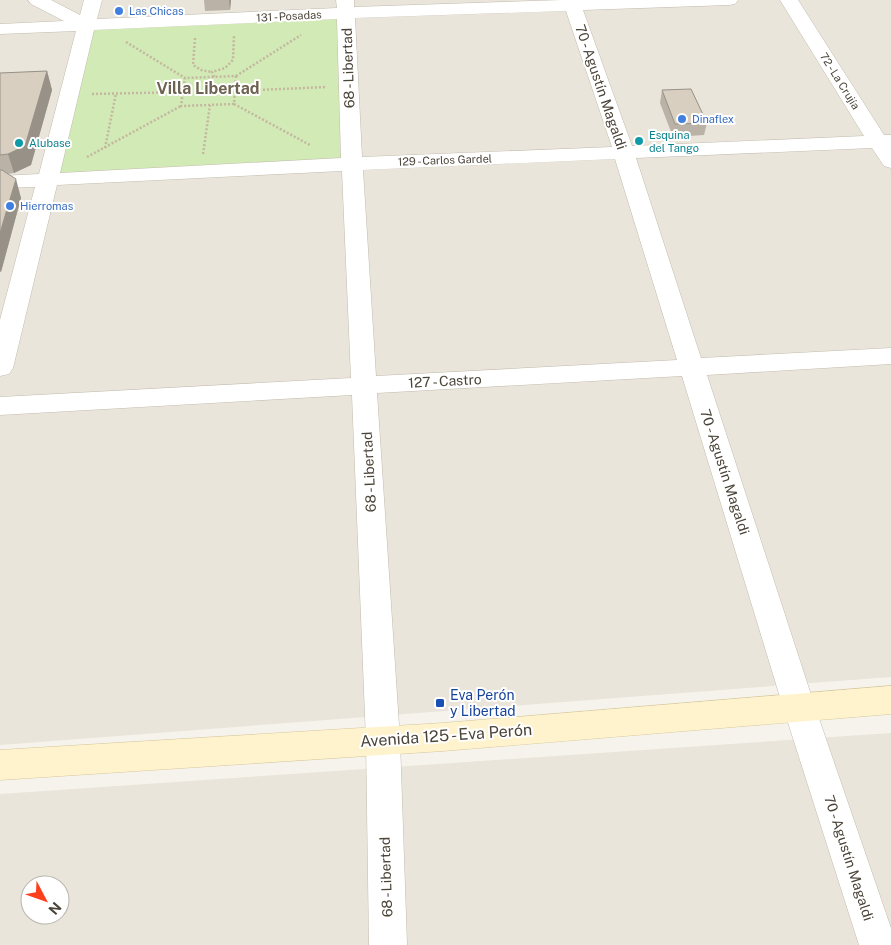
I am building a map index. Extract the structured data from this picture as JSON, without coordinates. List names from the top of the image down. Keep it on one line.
{"streets":{"main road":["Avenida 125 - Eva Perón"],"street":["131 - Posadas","68 - Libertad","72 - La Crujía","70 - Agustín Magaldi","129 - Carlos Gardel","127 - Castro"]},"crossings":[["131 - Posadas","68 - Libertad"],["131 - Posadas","70 - Agustín Magaldi"],["68 - Libertad","129 - Carlos Gardel"],["68 - Libertad","127 - Castro"],["68 - Libertad","Avenida 125 - Eva Perón"],["72 - La Crujía","129 - Carlos Gardel"],["70 - Agustín Magaldi","129 - Carlos Gardel"],["70 - Agustín Magaldi","127 - Castro"],["70 - Agustín Magaldi","Avenida 125 - Eva Perón"]],"districts":["Villa Libertad"],"places":{"other":["Las Chicas","Dinaflex","Esquina del Tango","Alubase","Hierromas"],"transit":["Eva Perón y Libertad"]},"north":"bottom right"}
